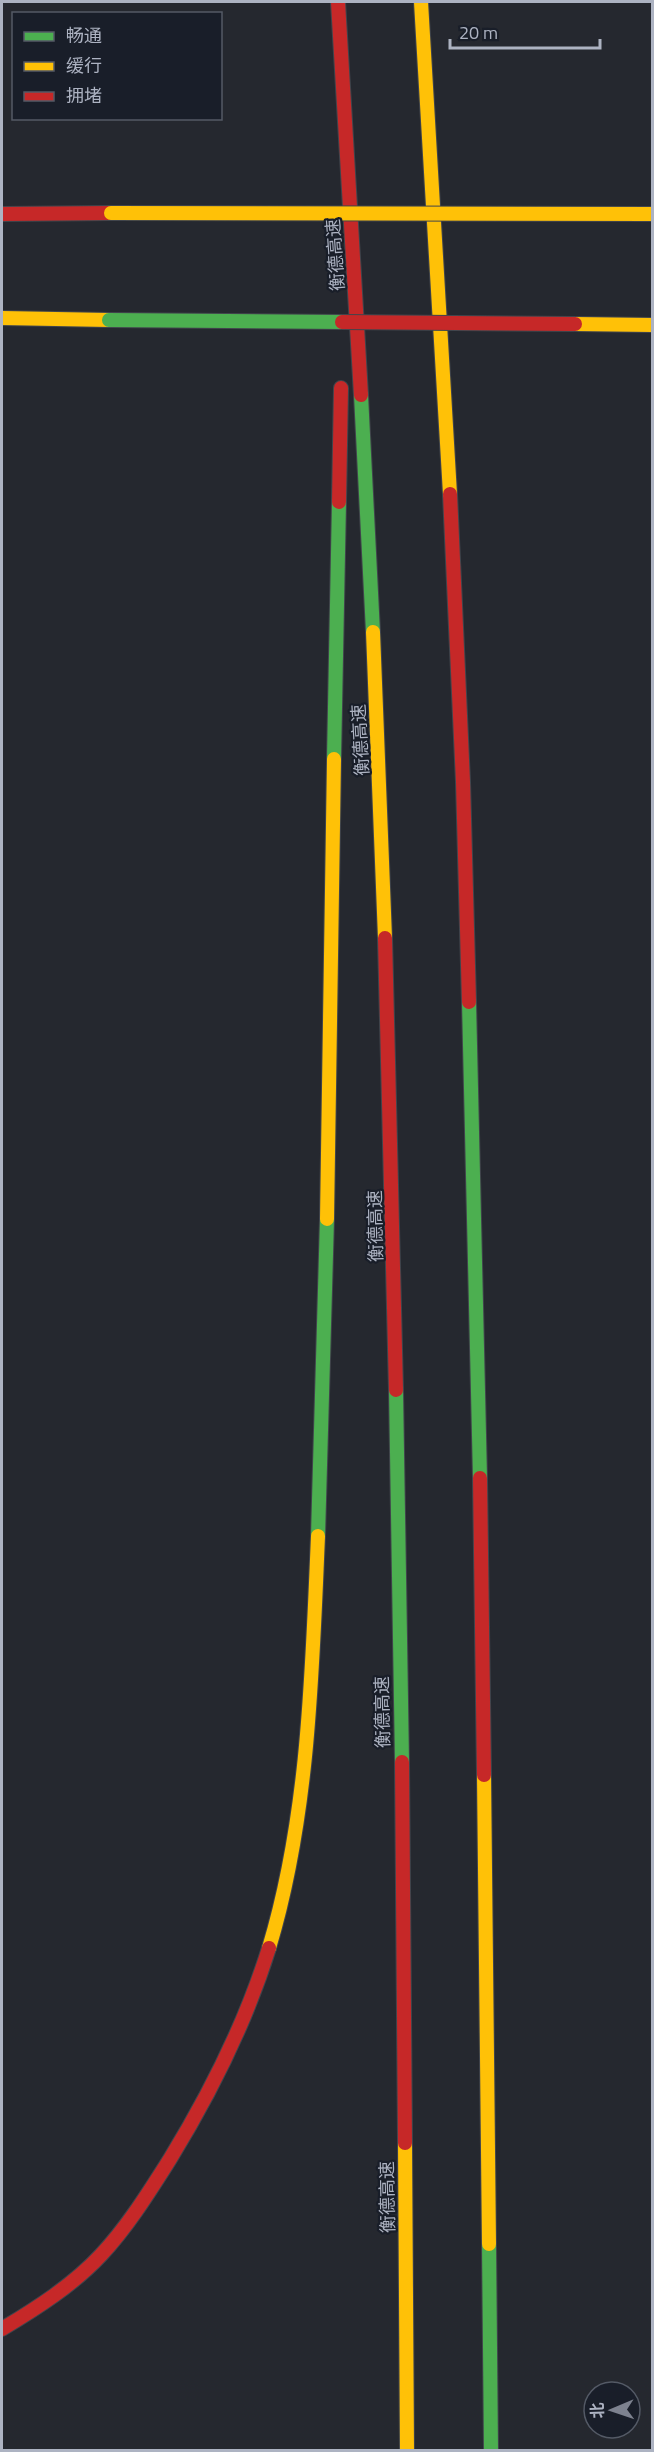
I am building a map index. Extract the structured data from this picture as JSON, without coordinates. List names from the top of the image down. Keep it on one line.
{"streets":{"main road":["衡德高速"]},"legend":["畅通","缓行","拥堵"],"scale_bar":"20 m","north":"left"}
